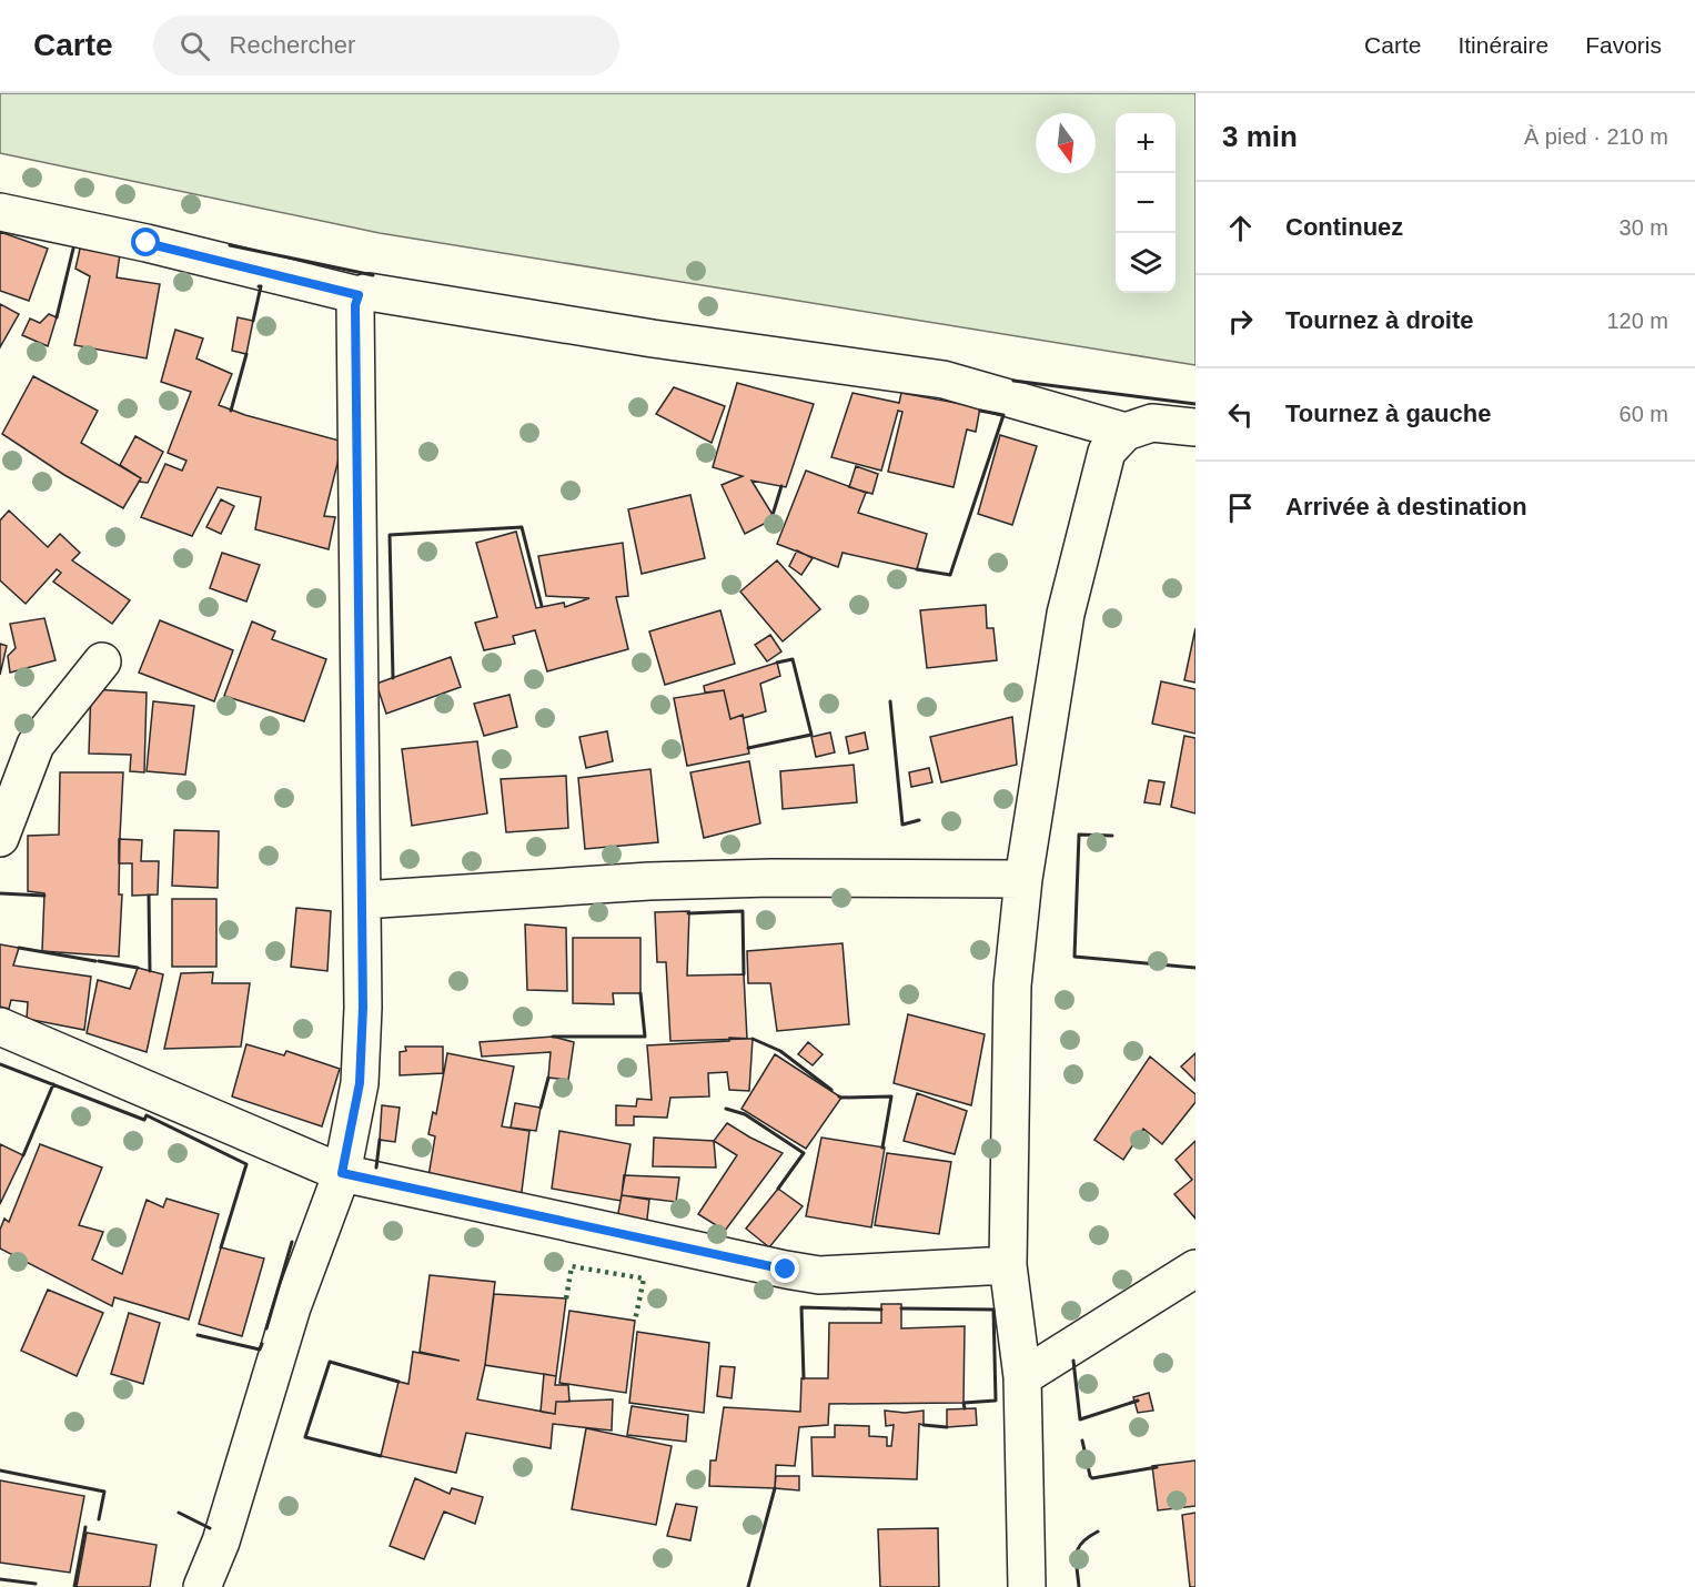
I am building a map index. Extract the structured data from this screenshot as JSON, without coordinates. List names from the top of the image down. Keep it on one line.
{"north":"bottom","page":{"header":"Carte","search":"Rechercher","nav":["Carte","Itinéraire","Favoris"],"heading":["3 min","À pied · 210 m"],"map_buttons":["+","−"],"list":[["Continuez","30 m"],["Tournez à droite","120 m"],["Tournez à gauche","60 m"],"Arrivée à destination"]}}
